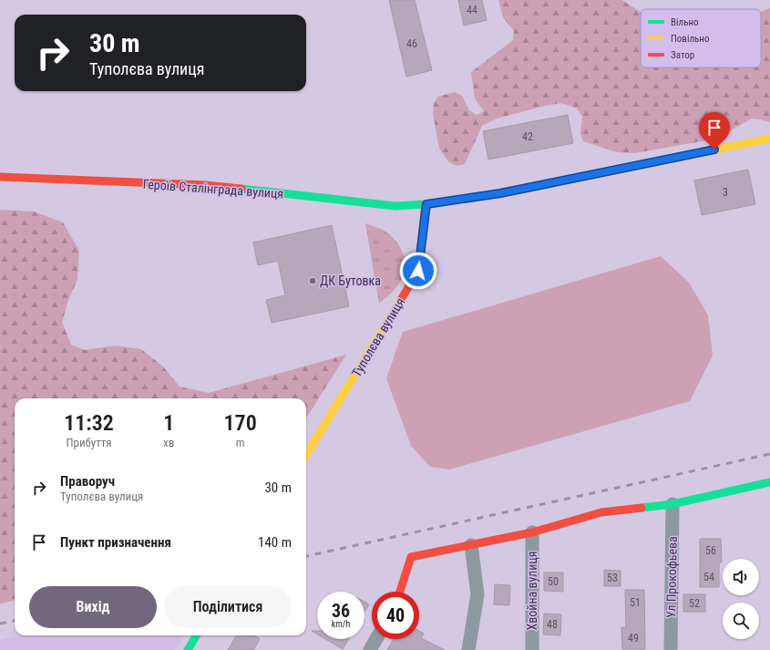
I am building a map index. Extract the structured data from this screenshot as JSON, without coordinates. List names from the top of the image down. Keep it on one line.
{"streets":{"main road":["Героїв Сталінграда вулиця","Туполєва вулиця"],"street":["Ул Прокофьева","Хвойна вулиця"]},"crossings":[["Героїв Сталінграда вулиця","Туполєва вулиця"]],"places":["ДК Бутовка"],"house_numbers":["44","46","42","3","56","54","53","50","51","52","48","49"],"legend":["Вільно","Повільно","Затор"],"page":{"turn":["30 m","Туполєва вулиця"],"eta":["11:32","Прибуття","1","хв","170","m"],"list":[{"name":"Праворуч","note":"Туполєва вулиця","value":"30 m"},{"name":"Пункт призначення","value":"140 m"}],"buttons":["Вихід","Поділитися"],"speed":"36 km/h","limit":"40"}}
